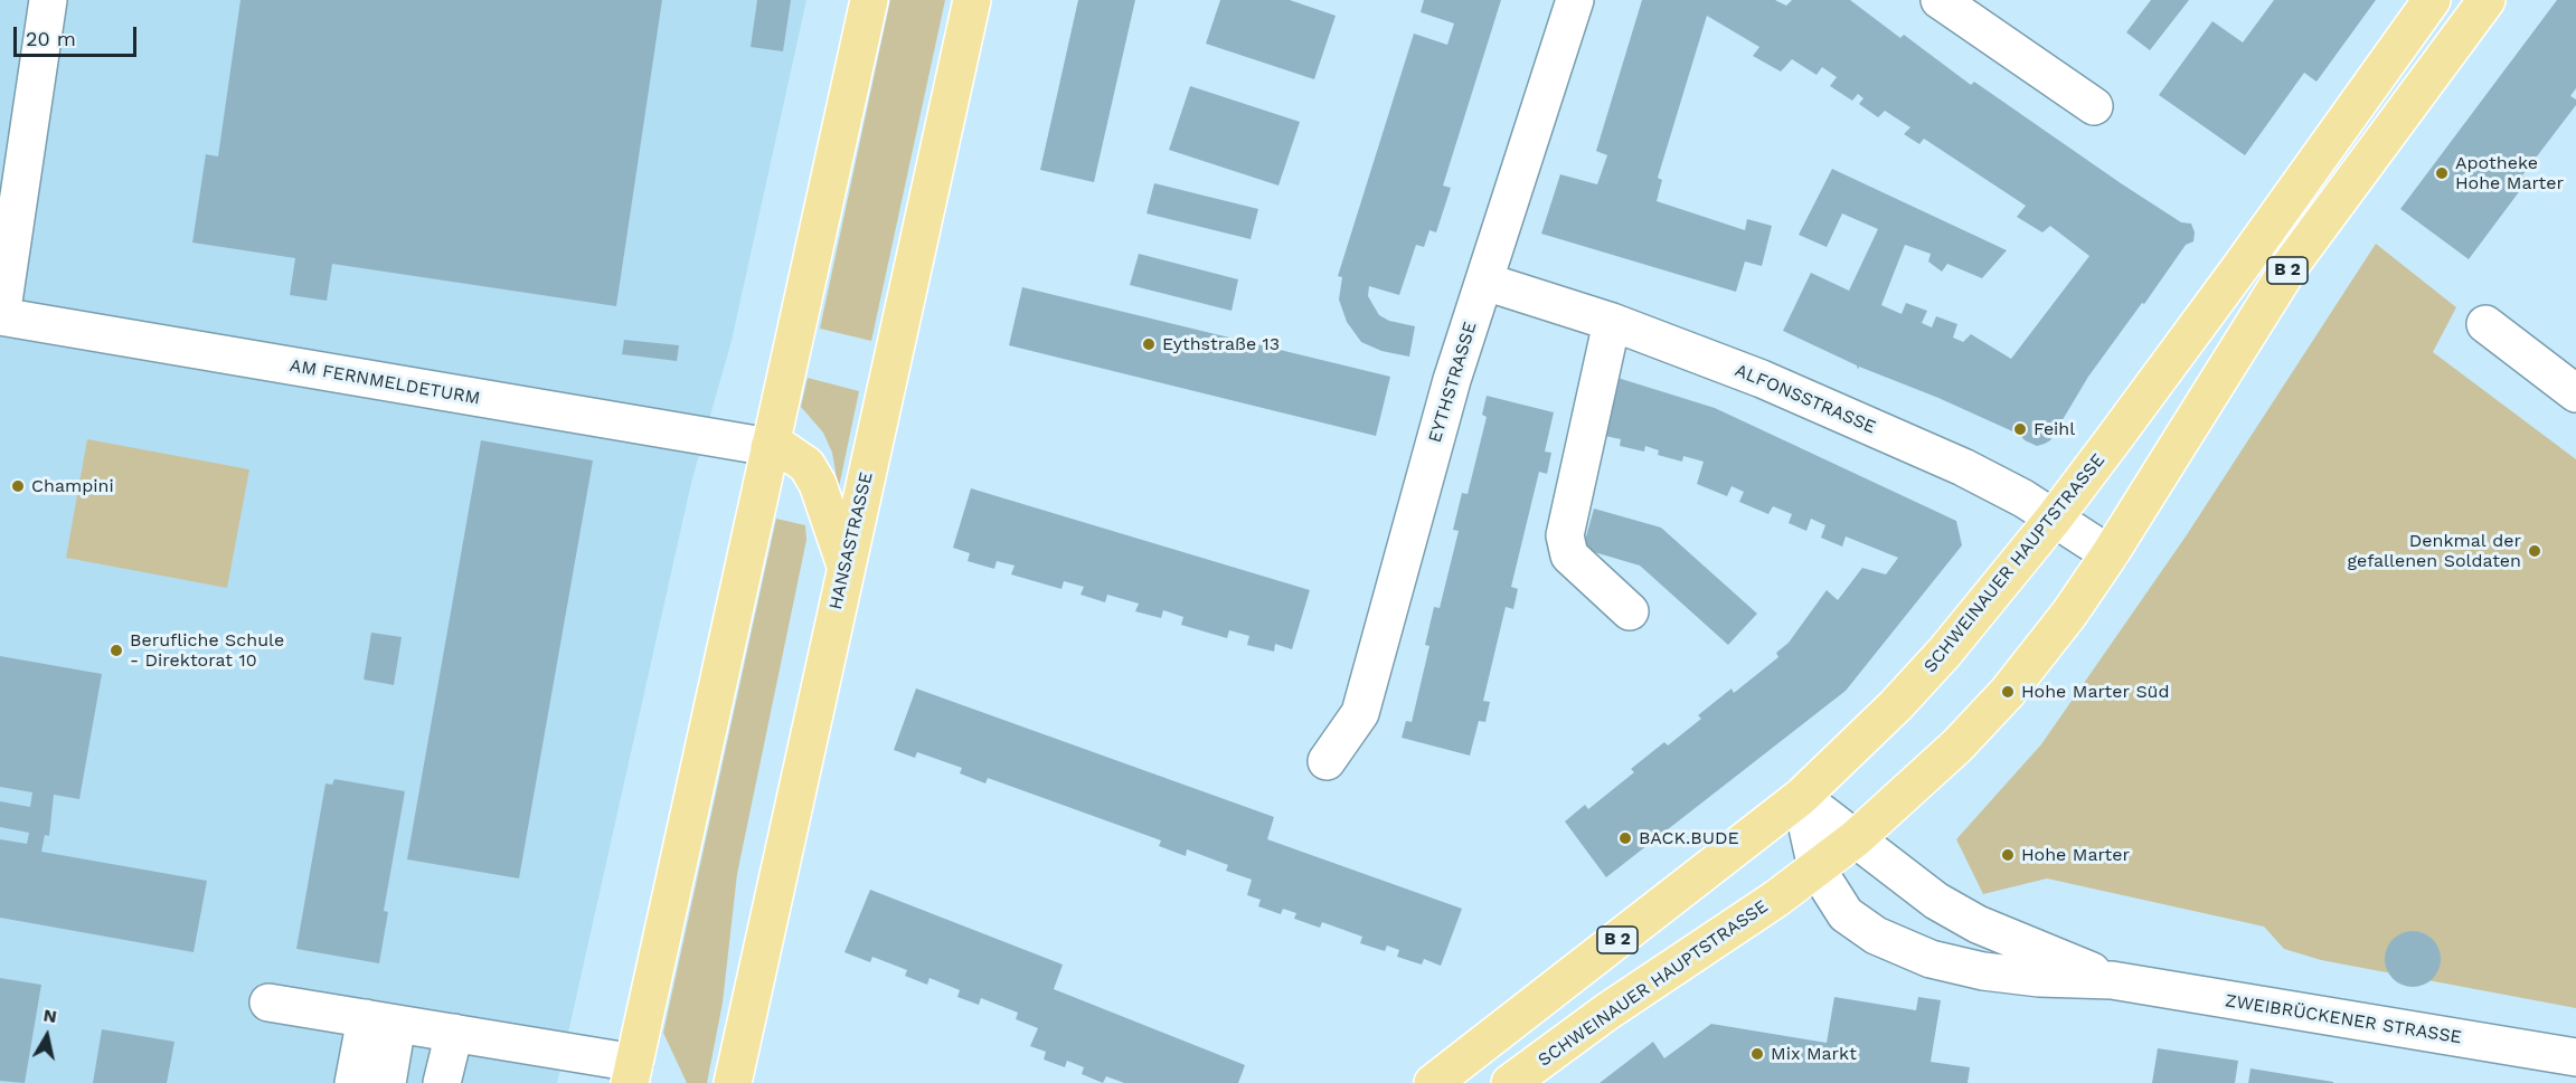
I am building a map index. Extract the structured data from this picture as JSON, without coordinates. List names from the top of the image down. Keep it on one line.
{"streets":{"main road":["B 2","HANSASTRASSE","SCHWEINAUER HAUPTSTRASSE"],"street":["AM FERNMELDETURM","EYTHSTRASSE","ALFONSSTRASSE","ZWEIBRÜCKENER STRASSE"]},"crossings":[["EYTHSTRASSE","ALFONSSTRASSE"],["ALFONSSTRASSE","SCHWEINAUER HAUPTSTRASSE"],["SCHWEINAUER HAUPTSTRASSE","ZWEIBRÜCKENER STRASSE"]],"places":["Apotheke Hohe Marter","Eythstraße 13","Feihl","Champini","Denkmal der gefallenen Soldaten","Berufliche Schule - Direktorat 10","Hohe Marter Süd","BACK.BUDE","Hohe Marter","Mix Markt"],"scale_bar":"20 m","north":"top"}
